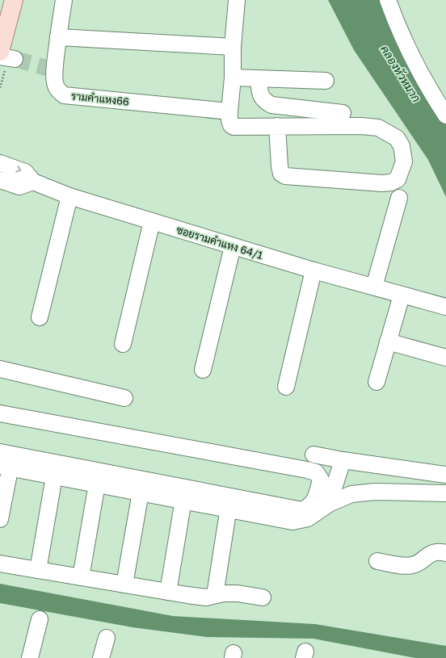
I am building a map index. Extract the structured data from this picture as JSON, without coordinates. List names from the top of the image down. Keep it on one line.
{"streets":{"street":["รามคำแหง66","ซอยรามคำแหง 64/1"]},"water":["คลองหัวหมาก"]}
